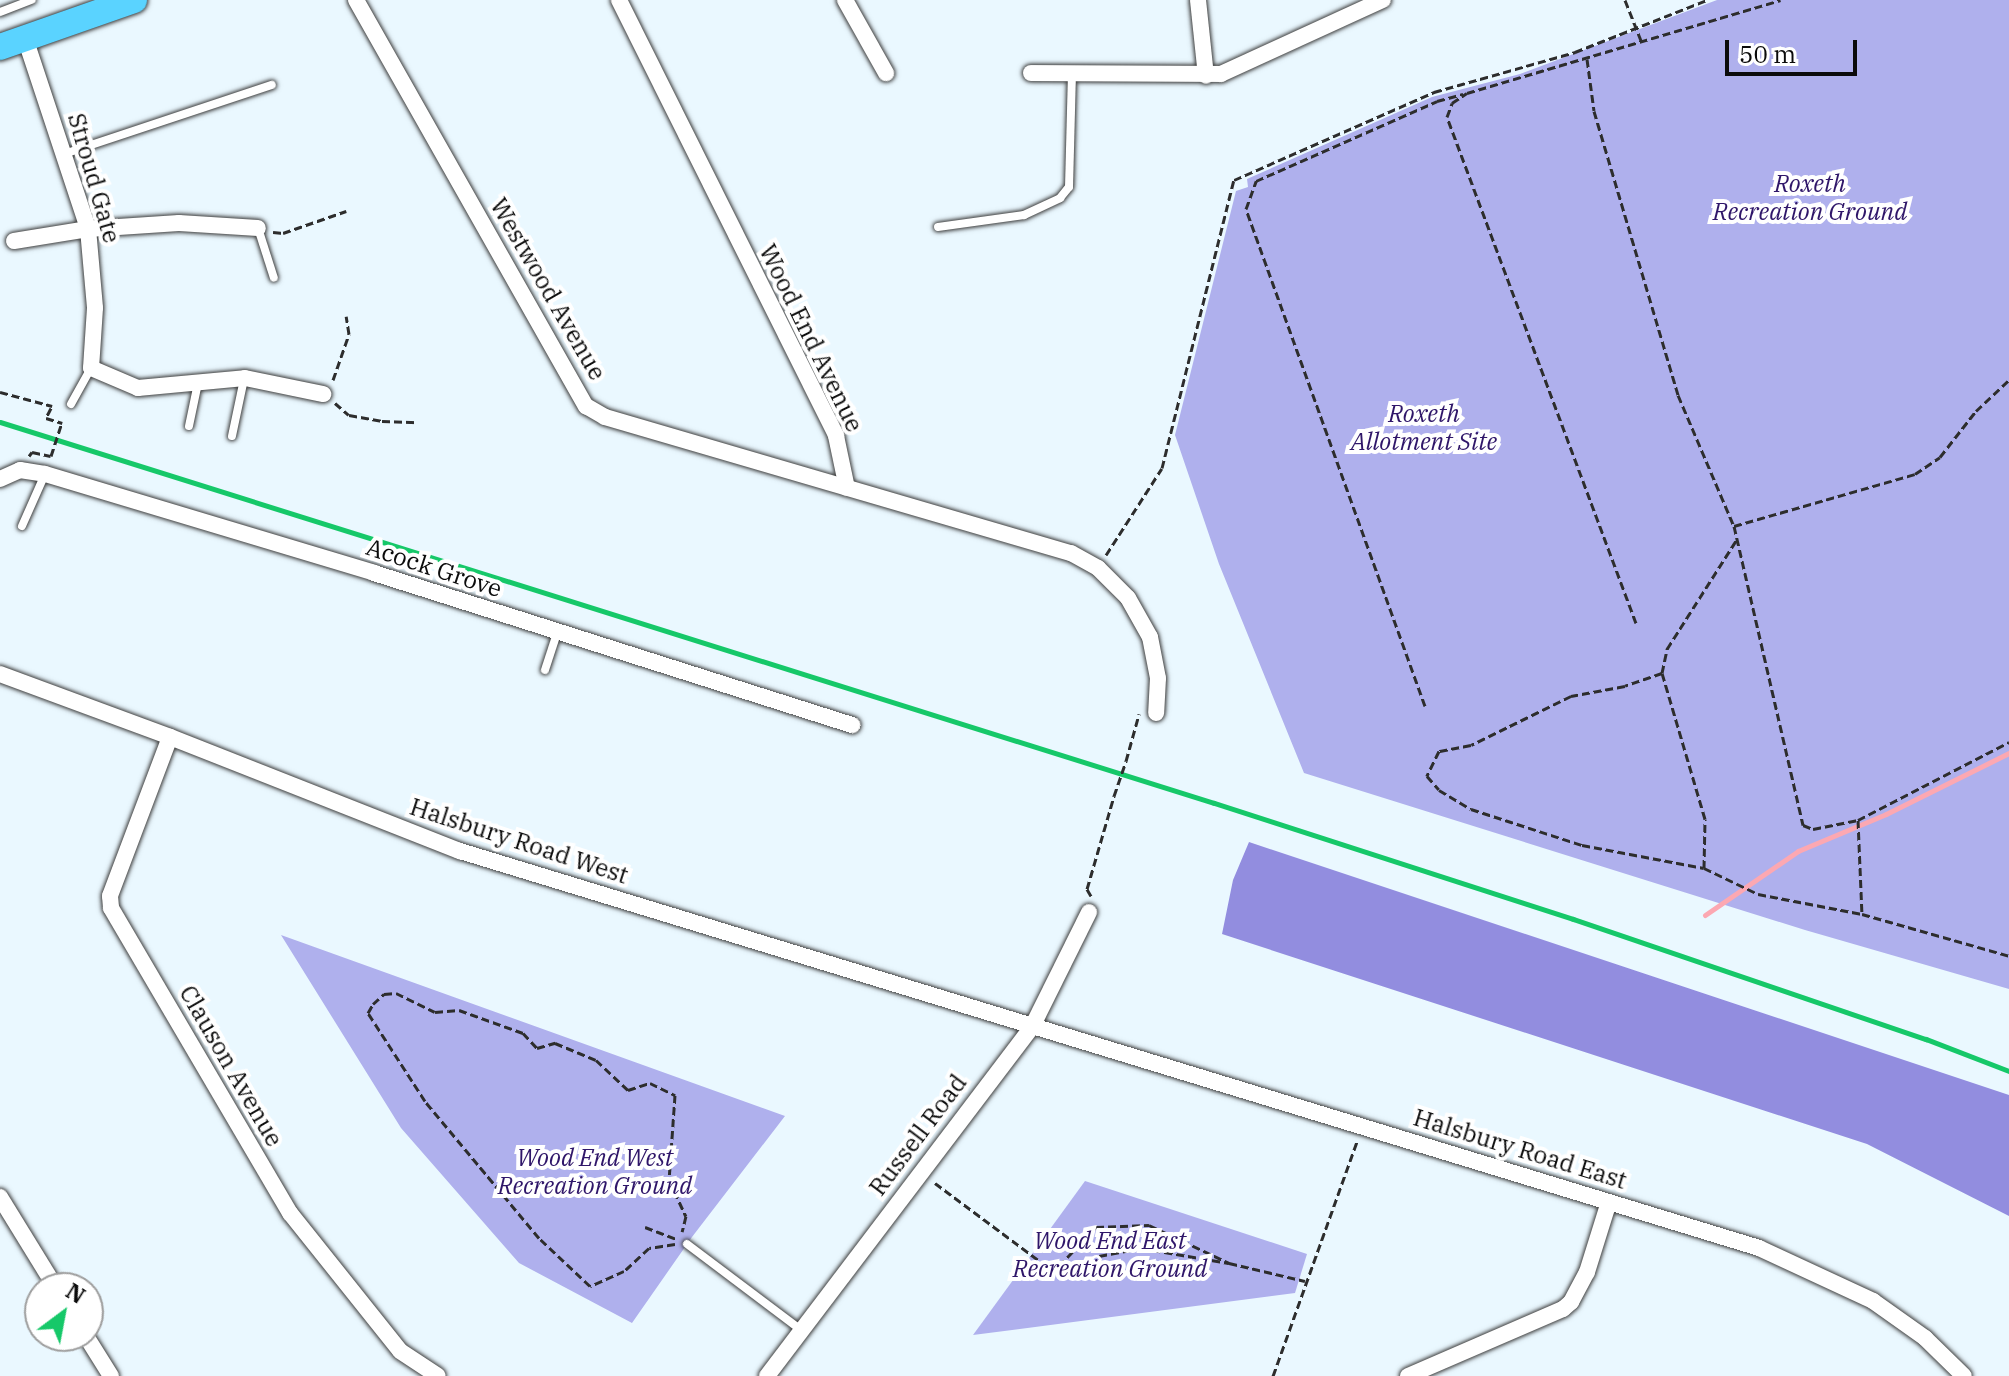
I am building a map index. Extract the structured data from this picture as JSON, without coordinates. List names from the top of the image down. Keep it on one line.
{"streets":{"street":["Stroud Gate","Westwood Avenue","Wood End Avenue","Acock Grove","Halsbury Road West","Clauson Avenue","Russell Road","Halsbury Road East"]},"crossings":[["Westwood Avenue","Wood End Avenue"],["Halsbury Road West","Clauson Avenue"],["Halsbury Road West","Russell Road"],["Halsbury Road West","Halsbury Road East"],["Russell Road","Halsbury Road East"]],"parks":["Roxeth Recreation Ground","Roxeth Allotment Site","Wood End West Recreation Ground","Wood End East Recreation Ground"],"scale_bar":"50 m","north":"top right"}
